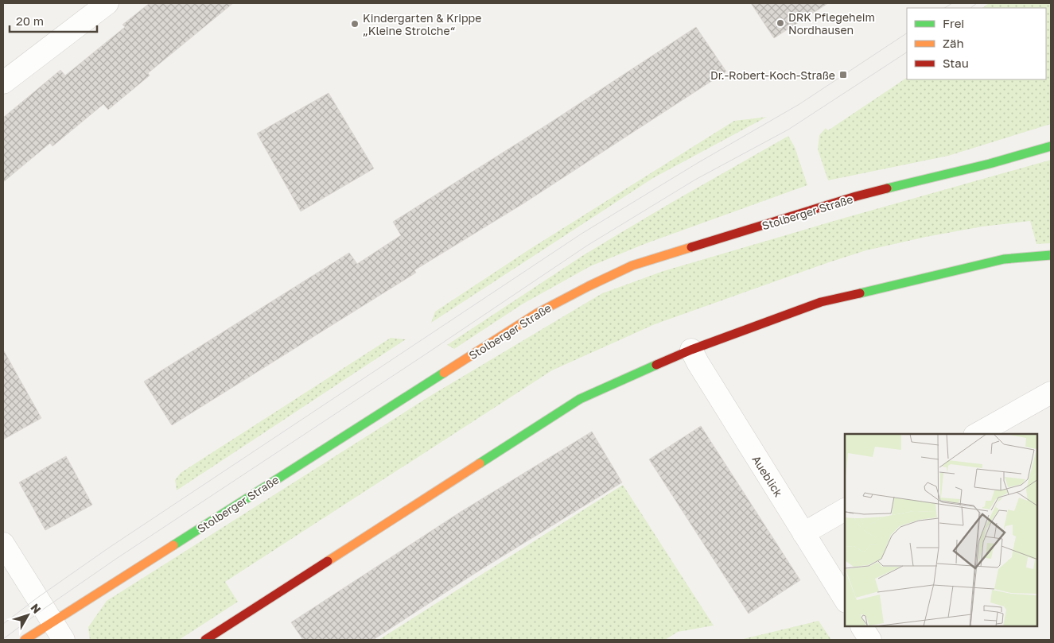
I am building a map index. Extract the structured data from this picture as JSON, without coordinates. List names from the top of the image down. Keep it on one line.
{"streets":{"main road":["Stolberger Straße"],"street":["Aueblick"]},"places":{"other":["DRK Pflegeheim Nordhausen","Kindergarten & Krippe „Kleine Strolche“"],"transit":["Dr.-Robert-Koch-Straße"]},"legend":["Frei","Zäh","Stau"],"scale_bar":"20 m","north":"top right"}
